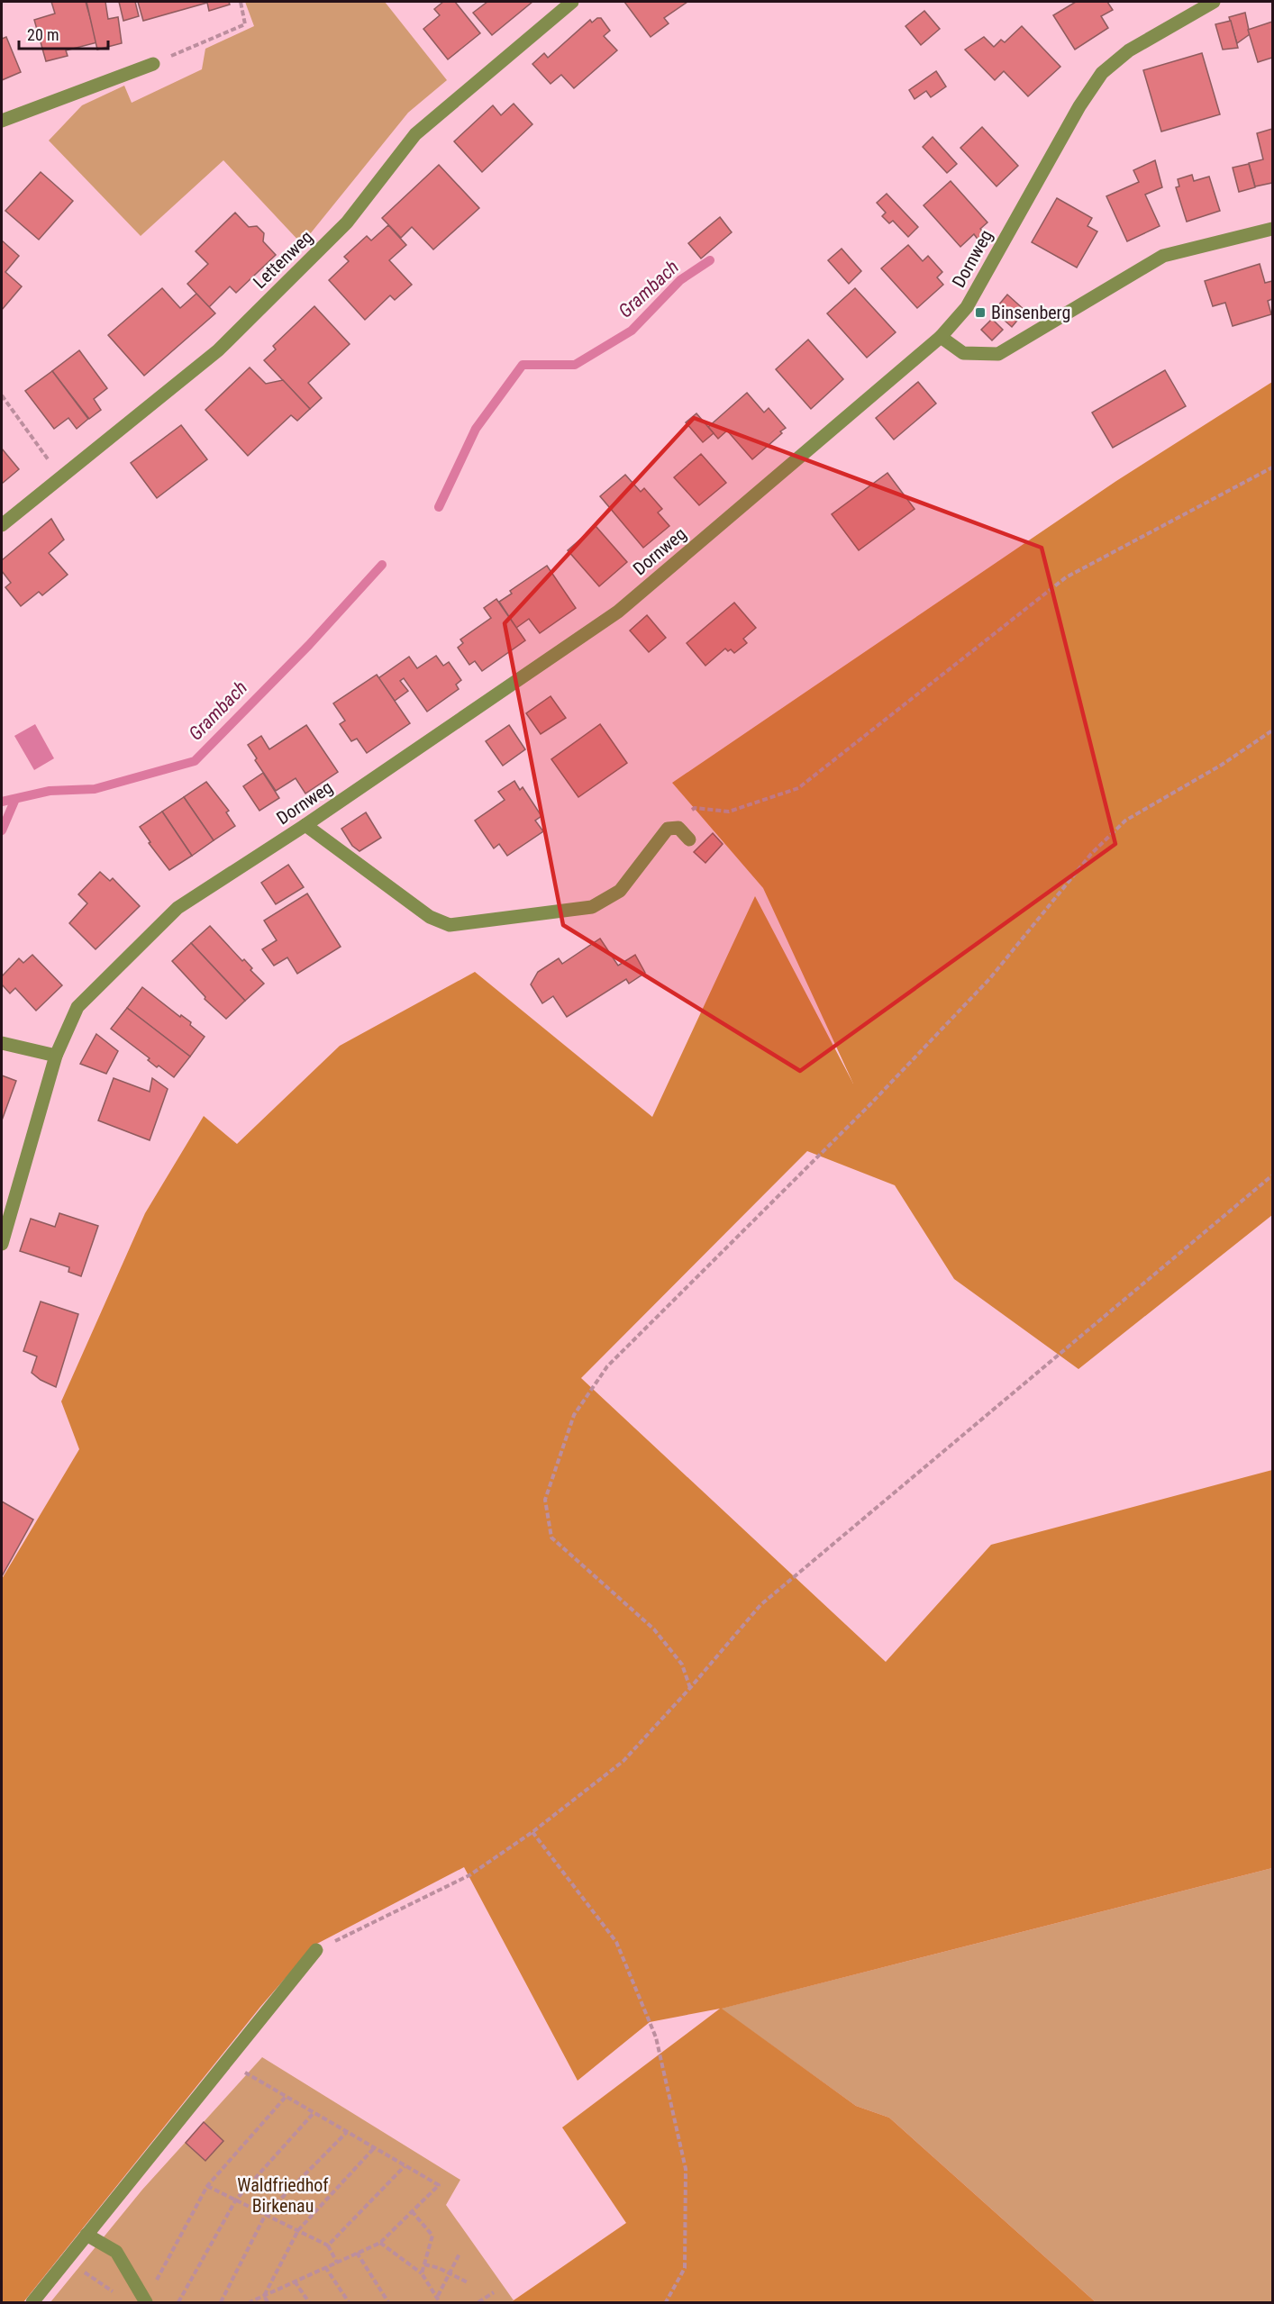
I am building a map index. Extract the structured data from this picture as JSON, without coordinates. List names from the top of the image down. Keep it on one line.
{"streets":{"street":["Dornweg","Lettenweg"]},"water":["Grambach"],"parks":["Waldfriedhof Birkenau"],"places":{"transit":["Binsenberg"]},"scale_bar":"20 m"}
